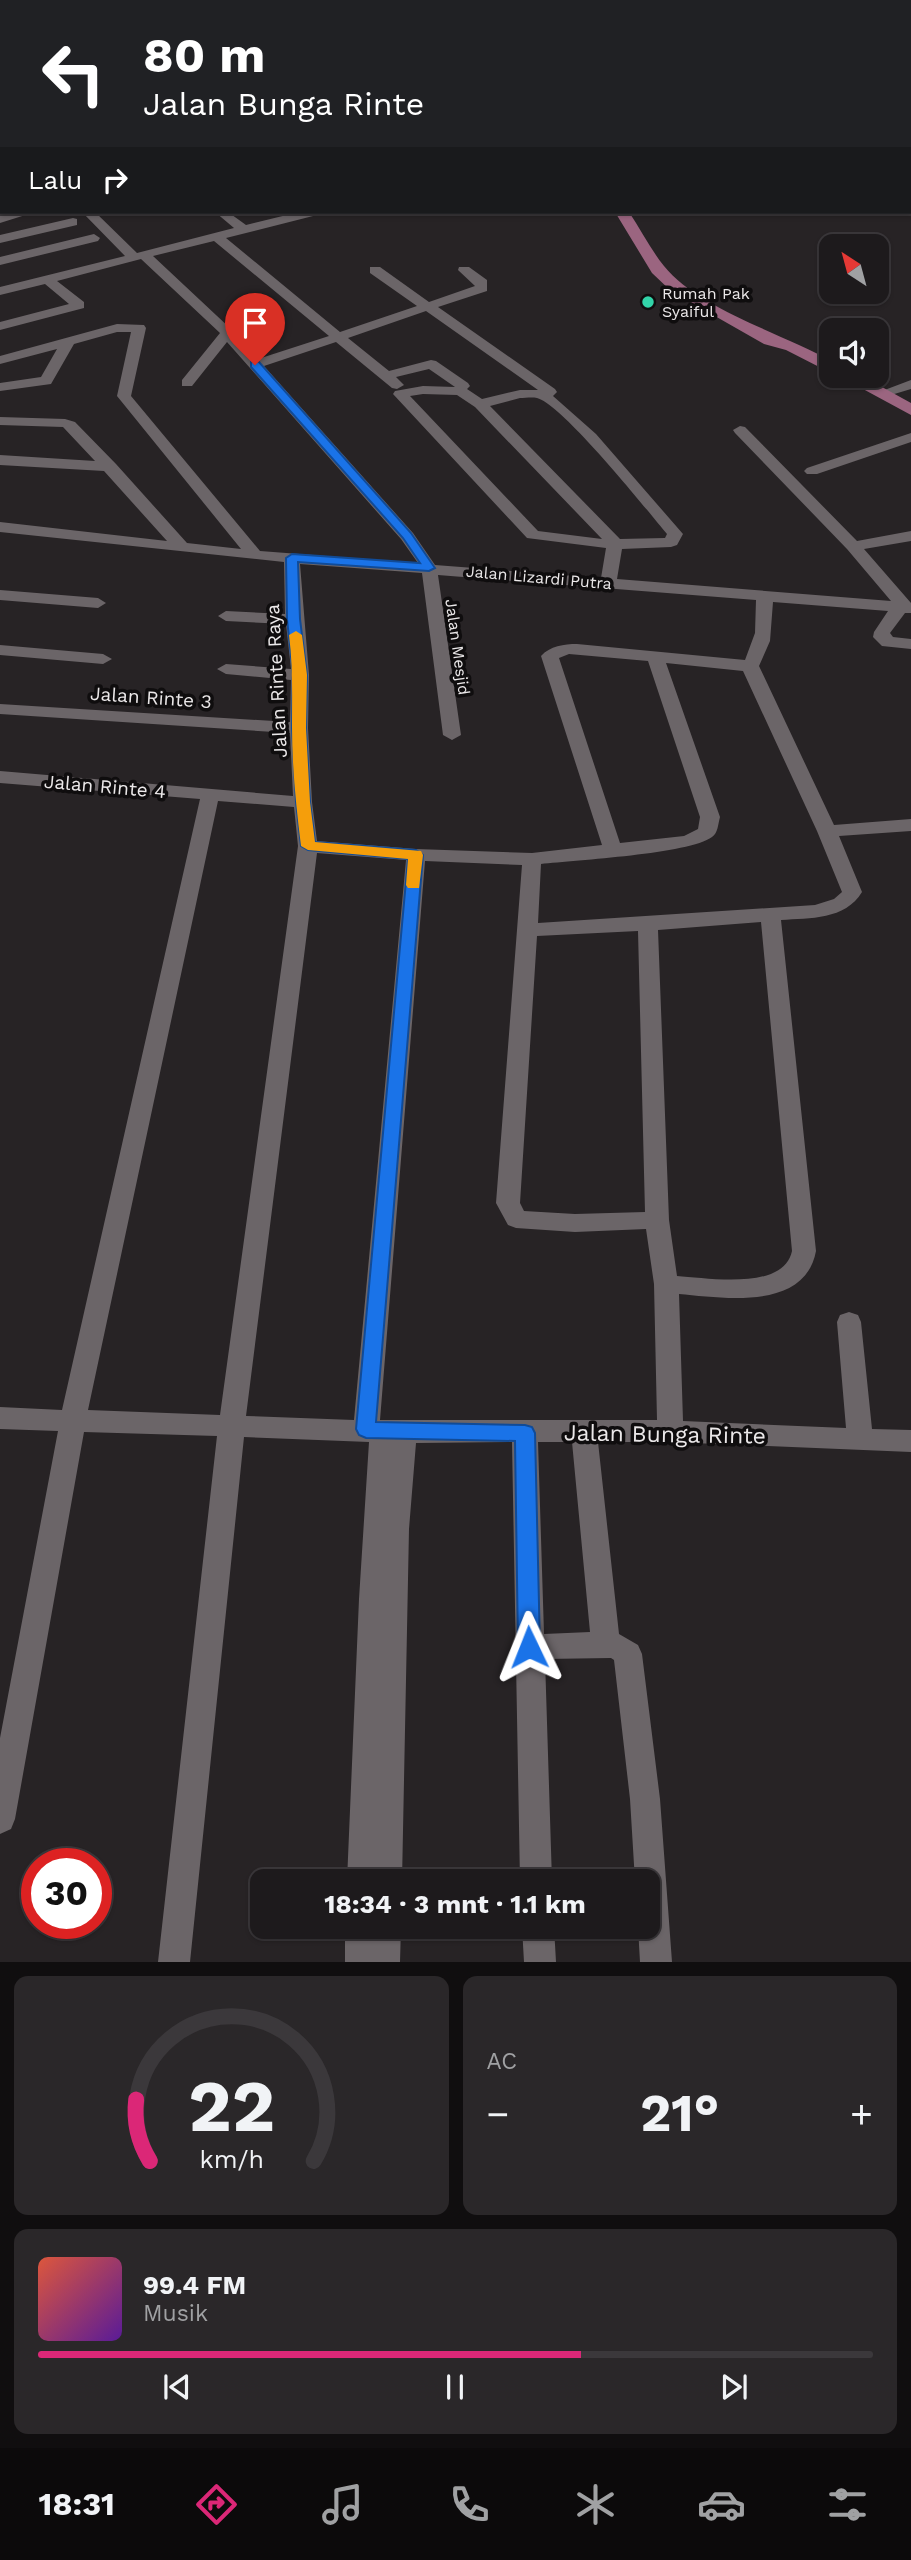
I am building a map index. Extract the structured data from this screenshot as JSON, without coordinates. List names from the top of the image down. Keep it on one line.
{"streets":{"street":["Jalan Lizardi Putra","Jalan Mesjid","Jalan Rinte Raya","Jalan Rinte 3","Jalan Rinte 4","Jalan Bunga Rinte"]},"crossings":[["Jalan Lizardi Putra","Jalan Mesjid"],["Jalan Lizardi Putra","Jalan Rinte Raya"],["Jalan Rinte Raya","Jalan Rinte 3"],["Jalan Rinte Raya","Jalan Rinte 4"],["Jalan Rinte Raya","Jalan Bunga Rinte"]],"places":["Rumah Pak Syaiful"],"north":"top left","page":{"turn":["80 m","Jalan Bunga Rinte"],"then":"Lalu","limit":"30","trip":"18:34 · 3 mnt · 1.1 km","tile":"AC","heat":["−","21°","+"],"song":["99.4 FM","Musik"],"tabs":"18:31","gauge":["22","km/h"]}}
